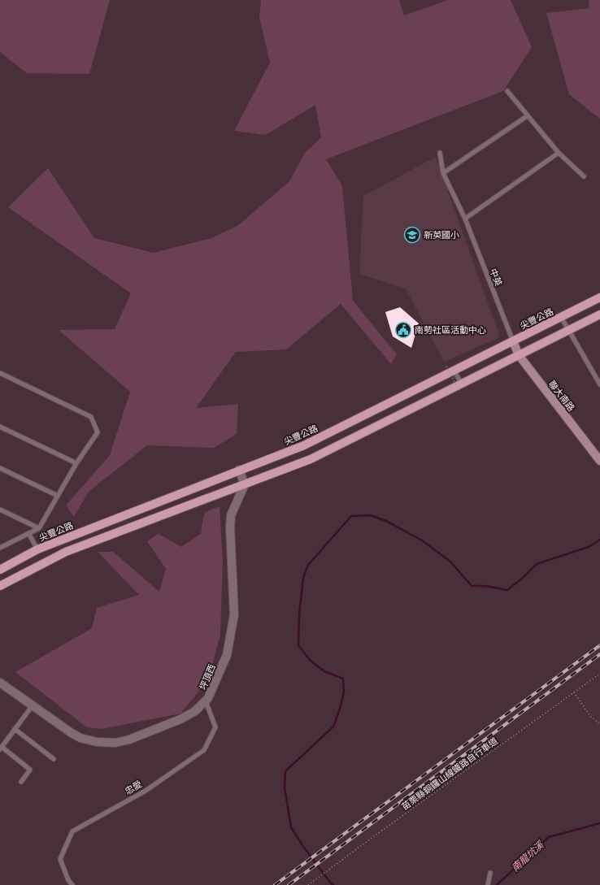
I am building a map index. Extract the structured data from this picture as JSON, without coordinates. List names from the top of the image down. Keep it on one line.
{"streets":{"main road":["尖豐公路"],"street":["聯大南路","坪頂西"],"lane":["中英","忠愛"],"path":["苗栗縣銅鑼山線鐵路自行車道"]},"crossings":[["中英","尖豐公路"],["中英","聯大南路"],["尖豐公路","聯大南路"],["坪頂西","忠愛"]],"water":["南龍坑溪"],"places":{"school or university":["新英國小"],"public building":["南勢社區活動中心"]}}
